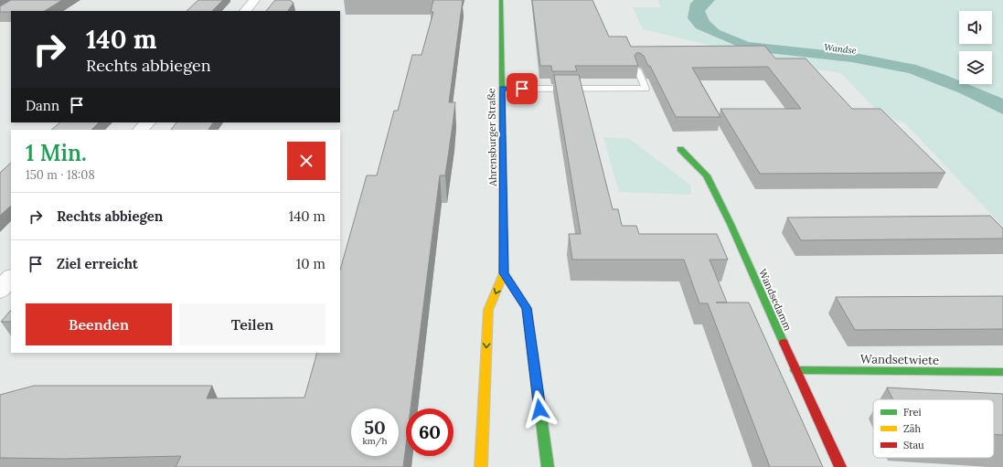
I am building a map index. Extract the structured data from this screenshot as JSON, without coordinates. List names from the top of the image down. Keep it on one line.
{"streets":{"main road":["Ahrensburger Straße","Wandsedamm","Wandsetwiete"]},"crossings":[["Wandsedamm","Wandsetwiete"]],"water":["Wandse"],"legend":["Frei","Zäh","Stau"],"page":{"turn":["140 m","Rechts abbiegen"],"then":"Dann","heading":["1 Min.","150 m · 18:08"],"list":[{"name":"Rechts abbiegen","value":"140 m"},{"name":"Ziel erreicht","value":"10 m"}],"buttons":["Beenden","Teilen"],"speed":"50 km/h","limit":"60"}}
